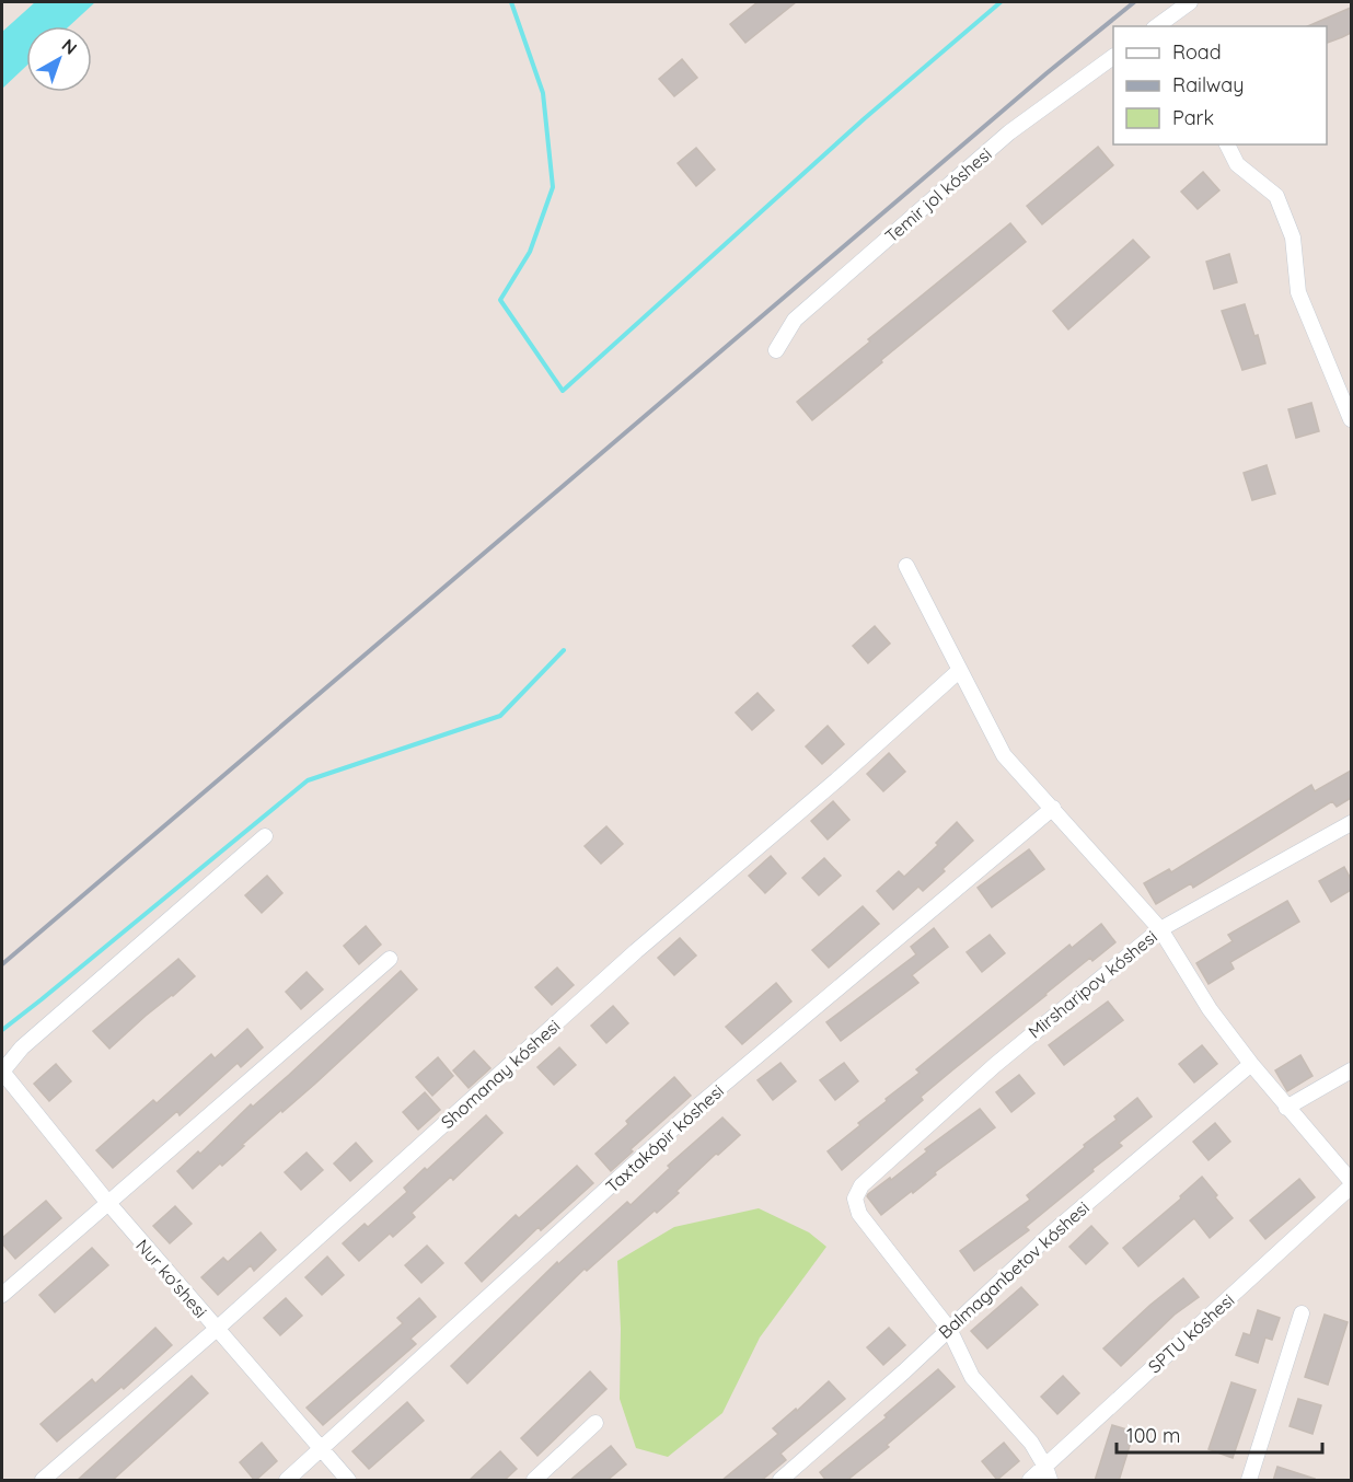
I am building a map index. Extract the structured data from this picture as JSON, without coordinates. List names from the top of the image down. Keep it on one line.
{"streets":{"street":["Temir jol kóshesi","Mirsharipov kóshesi","Shomanay kóshesi","Taxtakópir kóshesi","Balmaganbetov kóshesi","Nur ko'shesi","SPTU kóshesi"]},"crossings":[["Mirsharipov kóshesi","Balmaganbetov kóshesi"],["Shomanay kóshesi","Nur ko'shesi"],["Taxtakópir kóshesi","Nur ko'shesi"]],"legend":["Road","Railway","Park"],"scale_bar":"100 m","north":"top right"}
